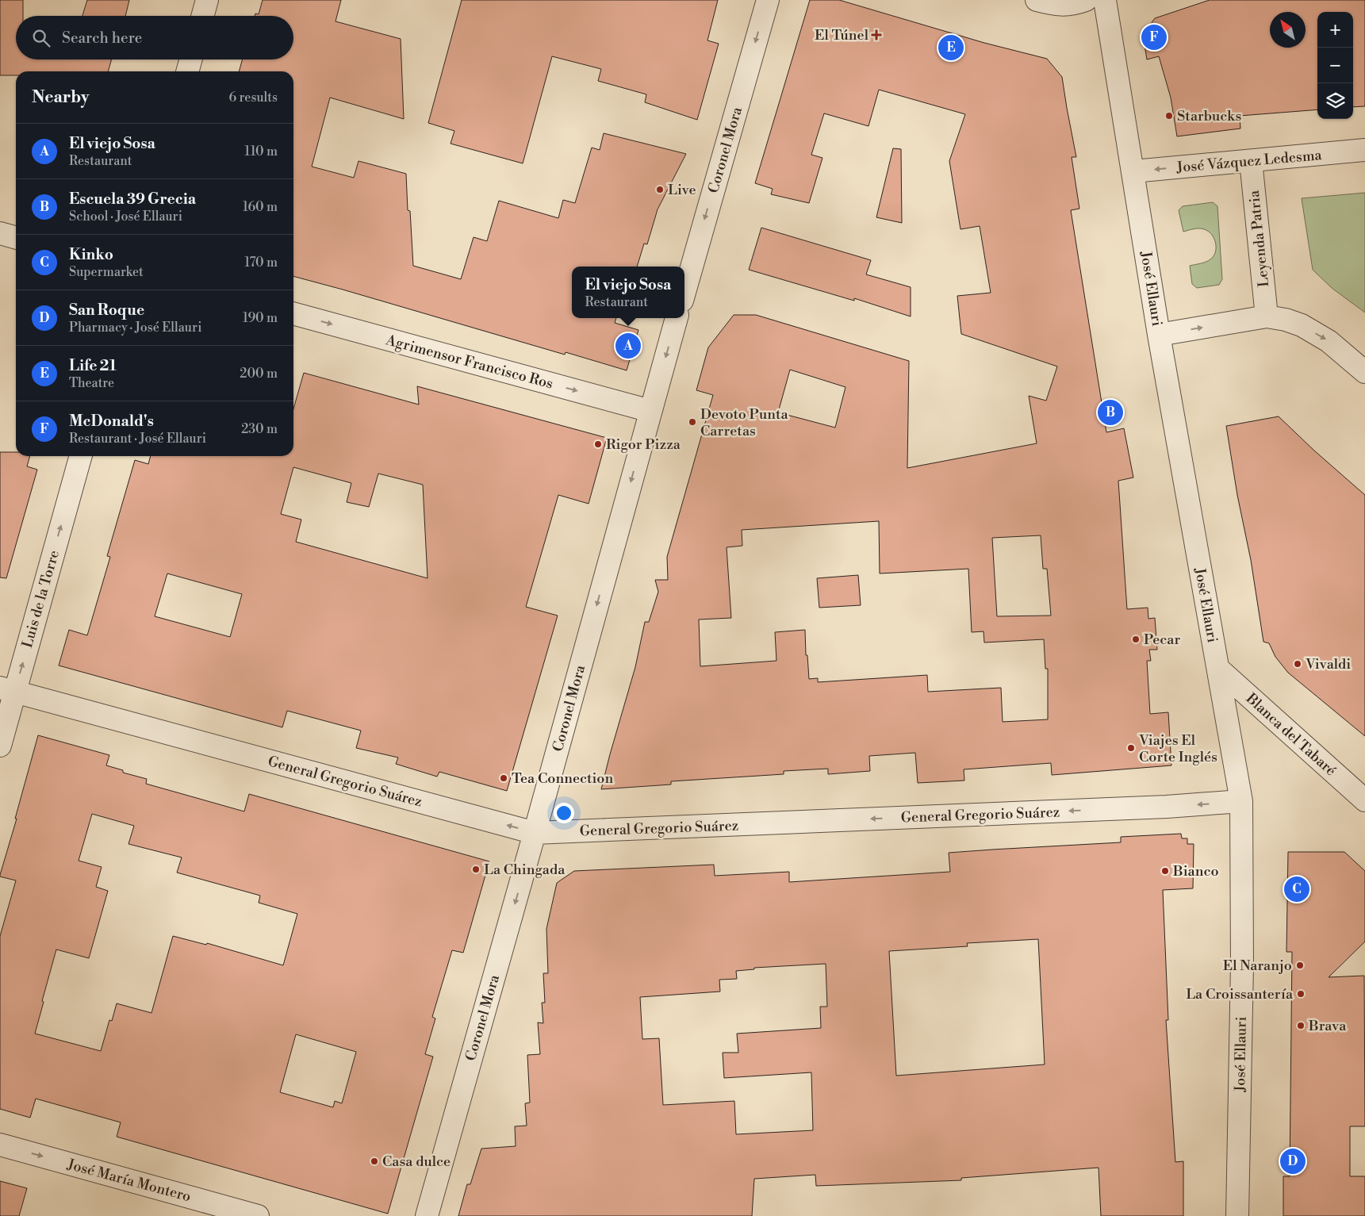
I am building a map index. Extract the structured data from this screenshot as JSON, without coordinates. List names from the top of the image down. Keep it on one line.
{"streets":{"street":["Coronel Mora","José Vázquez Ledesma","Leyenda Patria","José Ellauri","Agrimensor Francisco Ros","Luis de la Torre","Blanca del Tabaré","General Gregorio Suárez","José María Montero"]},"crossings":[["Coronel Mora","Agrimensor Francisco Ros"],["Coronel Mora","General Gregorio Suárez"],["José Vázquez Ledesma","Leyenda Patria"],["José Vázquez Ledesma","José Ellauri"],["José Ellauri","Blanca del Tabaré"],["José Ellauri","General Gregorio Suárez"],["Luis de la Torre","General Gregorio Suárez"]],"one_way":["Coronel Mora","Agrimensor Francisco Ros","Luis de la Torre","General Gregorio Suárez","José María Montero"],"places":{"health":["El Túnel"],"other":["Starbucks","Live","Devoto Punta Carretas","Rigor Pizza","Pecar","Vivaldi","Viajes El Corte Inglés","Tea Connection","La Chingada","Bianco","El Naranjo","La Croissantería","Brava","Casa dulce"]},"north":"top left","page":{"map_buttons":["+","−"],"search":"Search here","pins":["F","E","A","B","C","D"],"heading":["Nearby","6 results"],"list":[{"mark":"A","name":"El viejo Sosa","note":"Restaurant","value":"110 m"},{"mark":"B","name":"Escuela 39 Grecia","note":"School · José Ellauri","value":"160 m"},{"mark":"C","name":"Kinko","note":"Supermarket","value":"170 m"},{"mark":"D","name":"San Roque","note":"Pharmacy · José Ellauri","value":"190 m"},{"mark":"E","name":"Life 21","note":"Theatre","value":"200 m"},{"mark":"F","name":"McDonald's","note":"Restaurant · José Ellauri","value":"230 m"}],"popup":["El viejo Sosa","Restaurant"]}}
